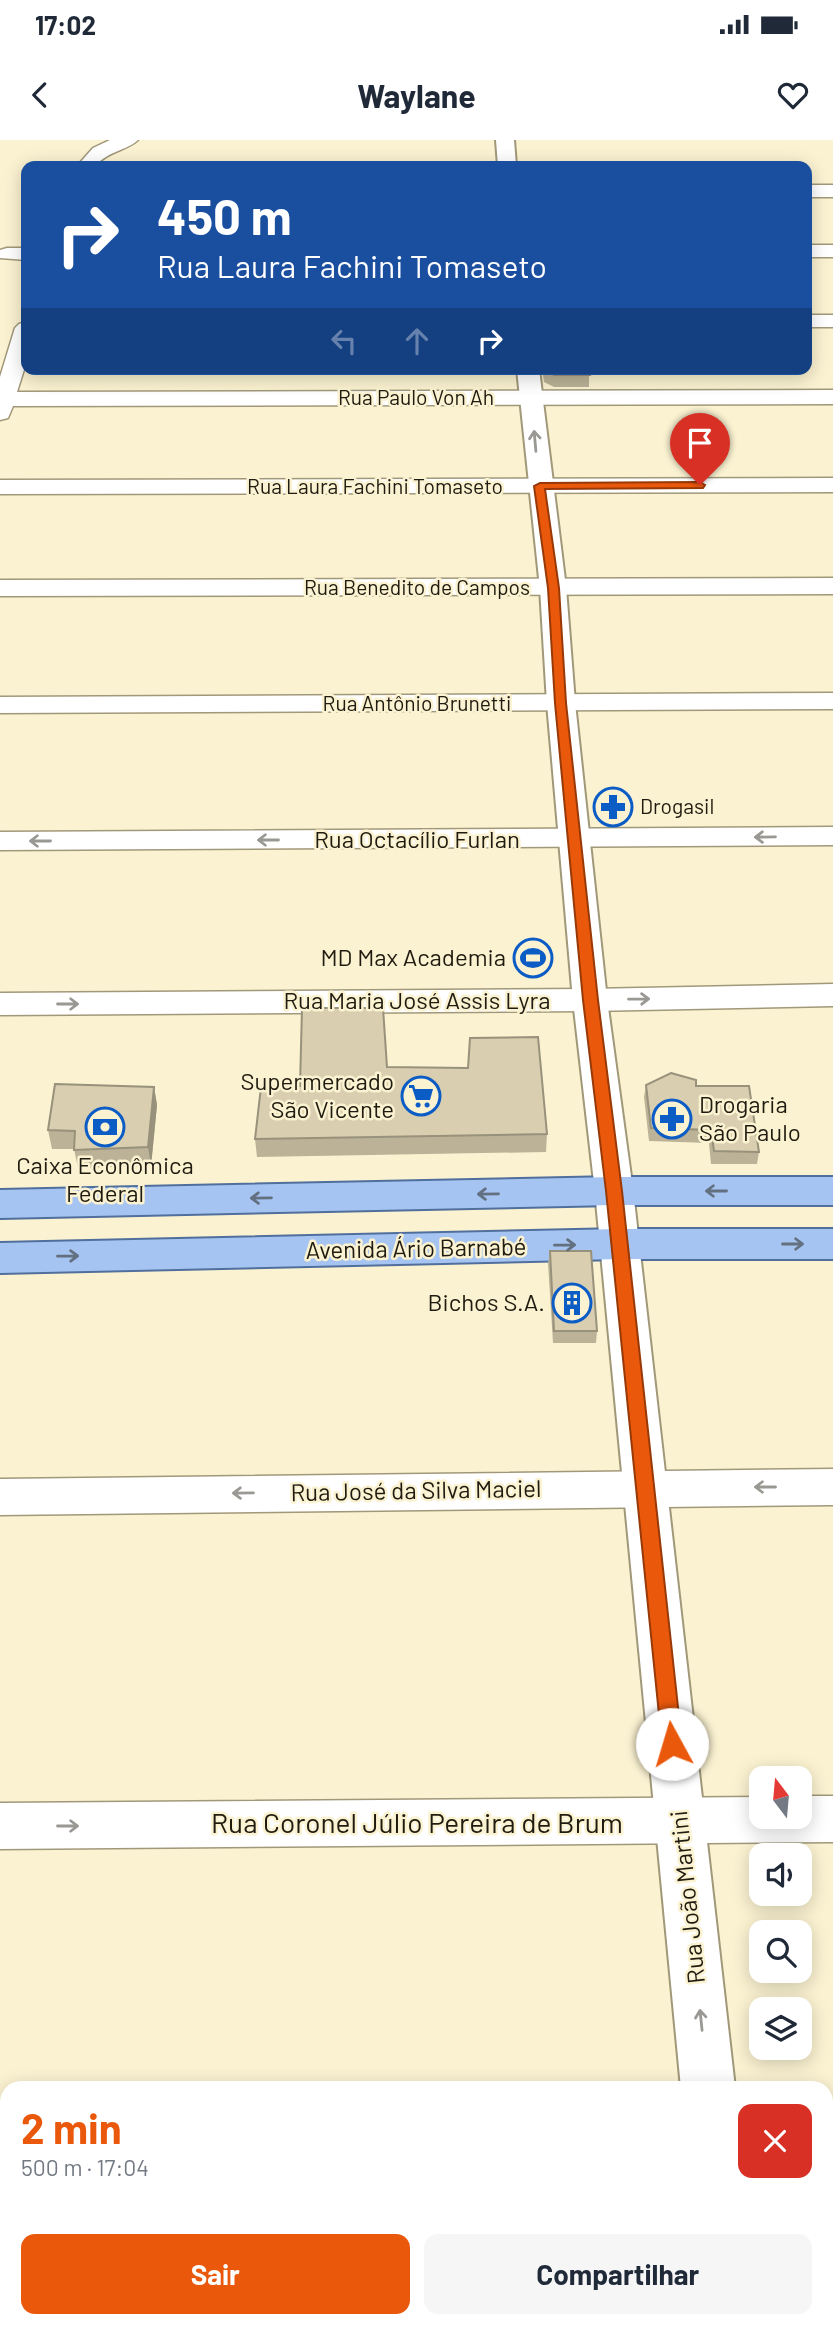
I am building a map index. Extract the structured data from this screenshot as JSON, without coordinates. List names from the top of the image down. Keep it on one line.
{"streets":{"main road":["Avenida Ário Barnabé"],"street":["Rua Paulo Von Ah","Rua Laura Fachini Tomaseto","Rua Benedito de Campos","Rua Antônio Brunetti","Rua Octacílio Furlan","Rua Maria José Assis Lyra","Rua José da Silva Maciel","Rua Coronel Júlio Pereira de Brum","Rua João Martini"]},"crossings":[["Rua Paulo Von Ah","Rua João Martini"],["Rua Laura Fachini Tomaseto","Rua João Martini"],["Rua Benedito de Campos","Rua João Martini"],["Rua Antônio Brunetti","Rua João Martini"],["Rua Octacílio Furlan","Rua João Martini"],["Rua Maria José Assis Lyra","Rua João Martini"],["Avenida Ário Barnabé","Rua João Martini"],["Rua José da Silva Maciel","Rua João Martini"],["Rua Coronel Júlio Pereira de Brum","Rua João Martini"]],"one_way":["Rua Octacílio Furlan","Rua Maria José Assis Lyra","Rua José da Silva Maciel","Rua Coronel Júlio Pereira de Brum"],"places":{"pharmacy":["Drogasil","Drogaria São Paulo"],"sports":["MD Max Academia"],"supermarket":["Supermercado São Vicente"],"bank":["Caixa Econômica Federal"],"building":["Bichos S.A."]},"north":"top","page":{"status":"17:02","header":"Waylane","turn":["450 m","Rua Laura Fachini Tomaseto"],"heading":["2 min","500 m · 17:04"],"buttons":["Sair","Compartilhar"]}}
